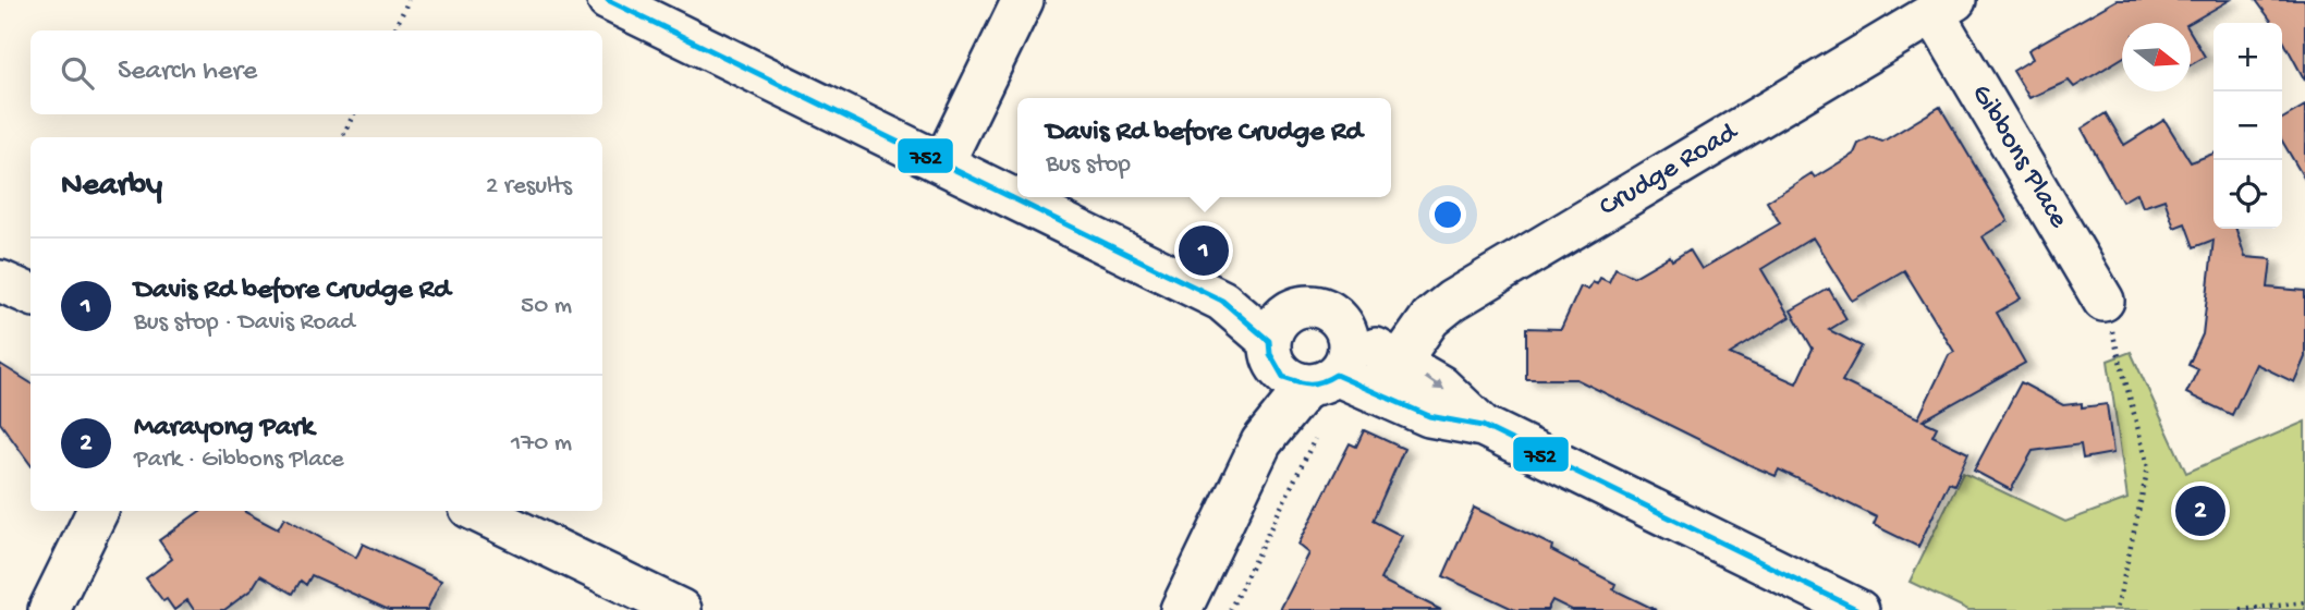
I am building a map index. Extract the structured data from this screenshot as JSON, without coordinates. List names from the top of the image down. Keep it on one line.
{"streets":{"street":["Gibbons Place","Crudge Road"]},"crossings":[["Gibbons Place","Crudge Road"]],"lines":["transit line 752"],"north":"right","page":{"map_buttons":["+","−"],"search":"Search here","popup":["Davis Rd before Crudge Rd","Bus stop"],"heading":["Nearby","2 results"],"pins":["1","2"],"list":[{"mark":"1","name":"Davis Rd before Crudge Rd","note":"Bus stop · Davis Road","value":"50 m"},{"mark":"2","name":"Marayong Park","note":"Park · Gibbons Place","value":"170 m"}]}}
